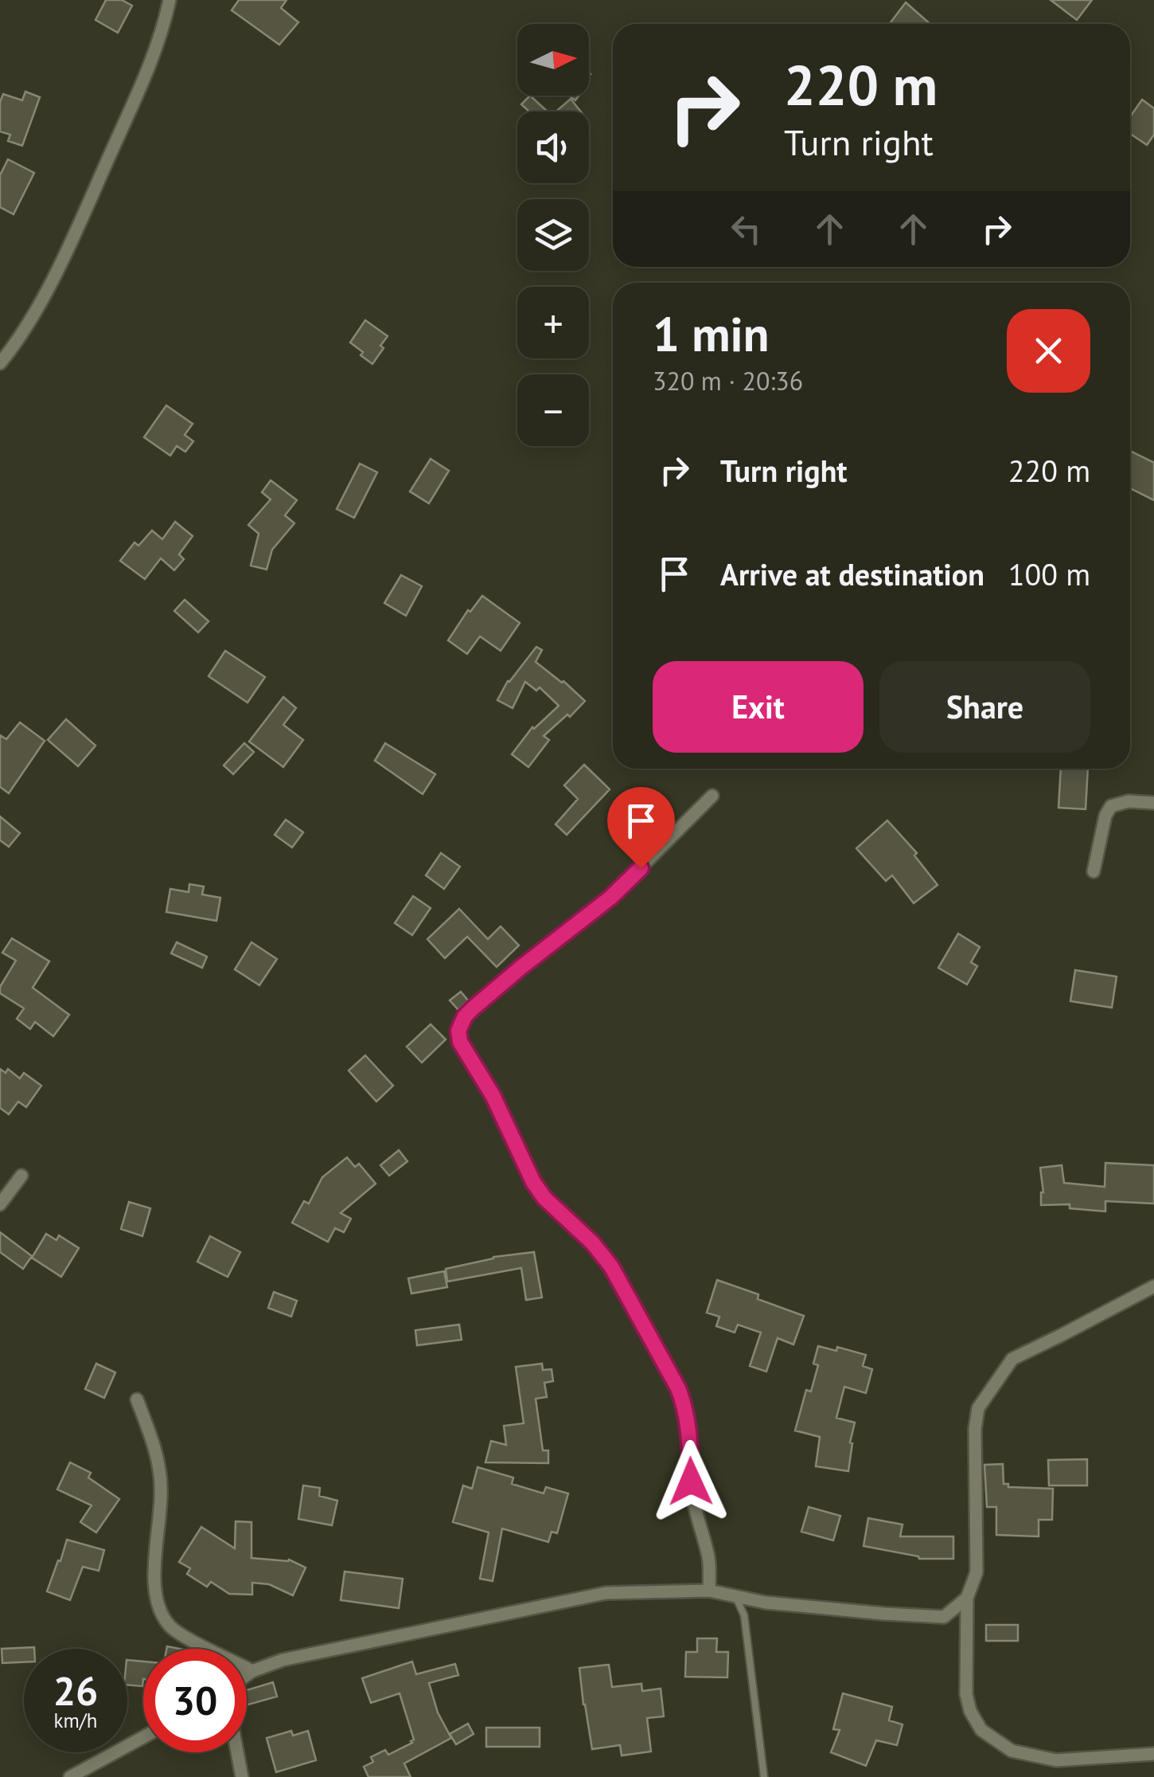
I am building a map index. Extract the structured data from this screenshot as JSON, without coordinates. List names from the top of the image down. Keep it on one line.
{"north":"right","page":{"map_buttons":["+","−"],"turn":["220 m","Turn right"],"heading":["1 min","320 m · 20:36"],"list":[{"name":"Turn right","value":"220 m"},{"name":"Arrive at destination","value":"100 m"}],"buttons":["Exit","Share"],"speed":"26 km/h","limit":"30"}}
